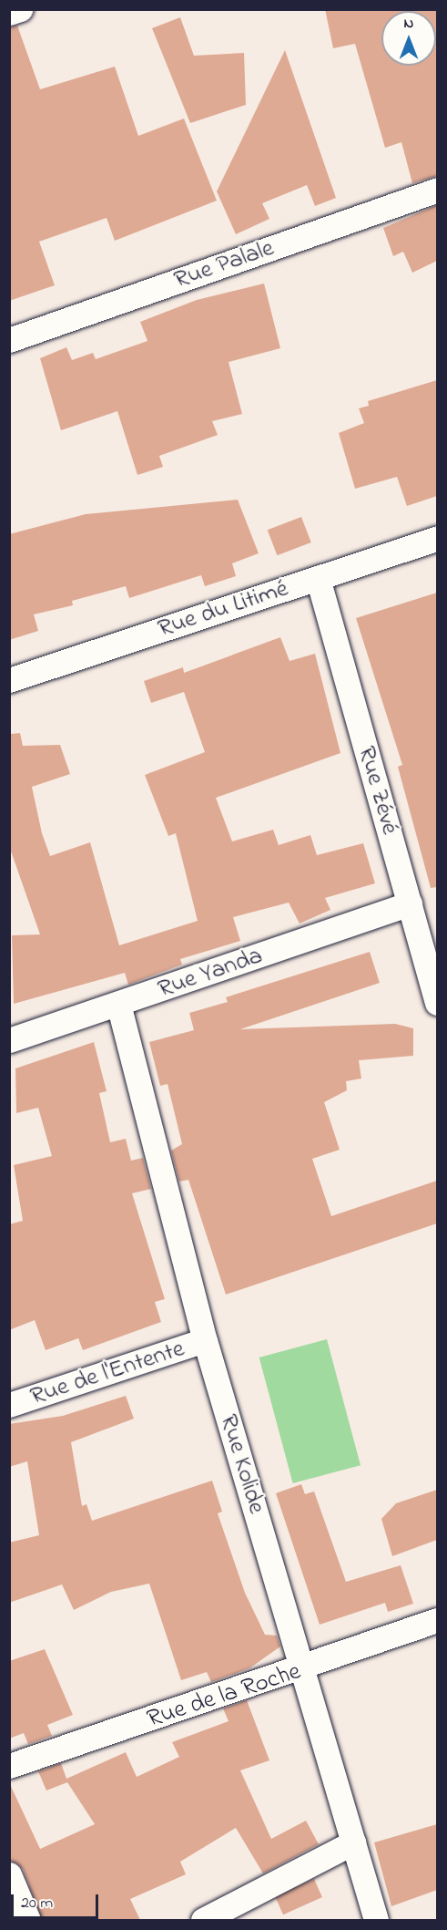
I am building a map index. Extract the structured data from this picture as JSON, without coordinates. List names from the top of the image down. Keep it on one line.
{"streets":{"street":["Rue Palale","Rue du Litimé","Rue Zévé","Rue Yanda","Rue de l'Entente","Rue Kolide","Rue de la Roche"]},"crossings":[["Rue du Litimé","Rue Zévé"],["Rue Zévé","Rue Yanda"],["Rue Yanda","Rue Kolide"],["Rue de l'Entente","Rue Kolide"],["Rue Kolide","Rue de la Roche"]],"scale_bar":"20 m","north":"top"}
